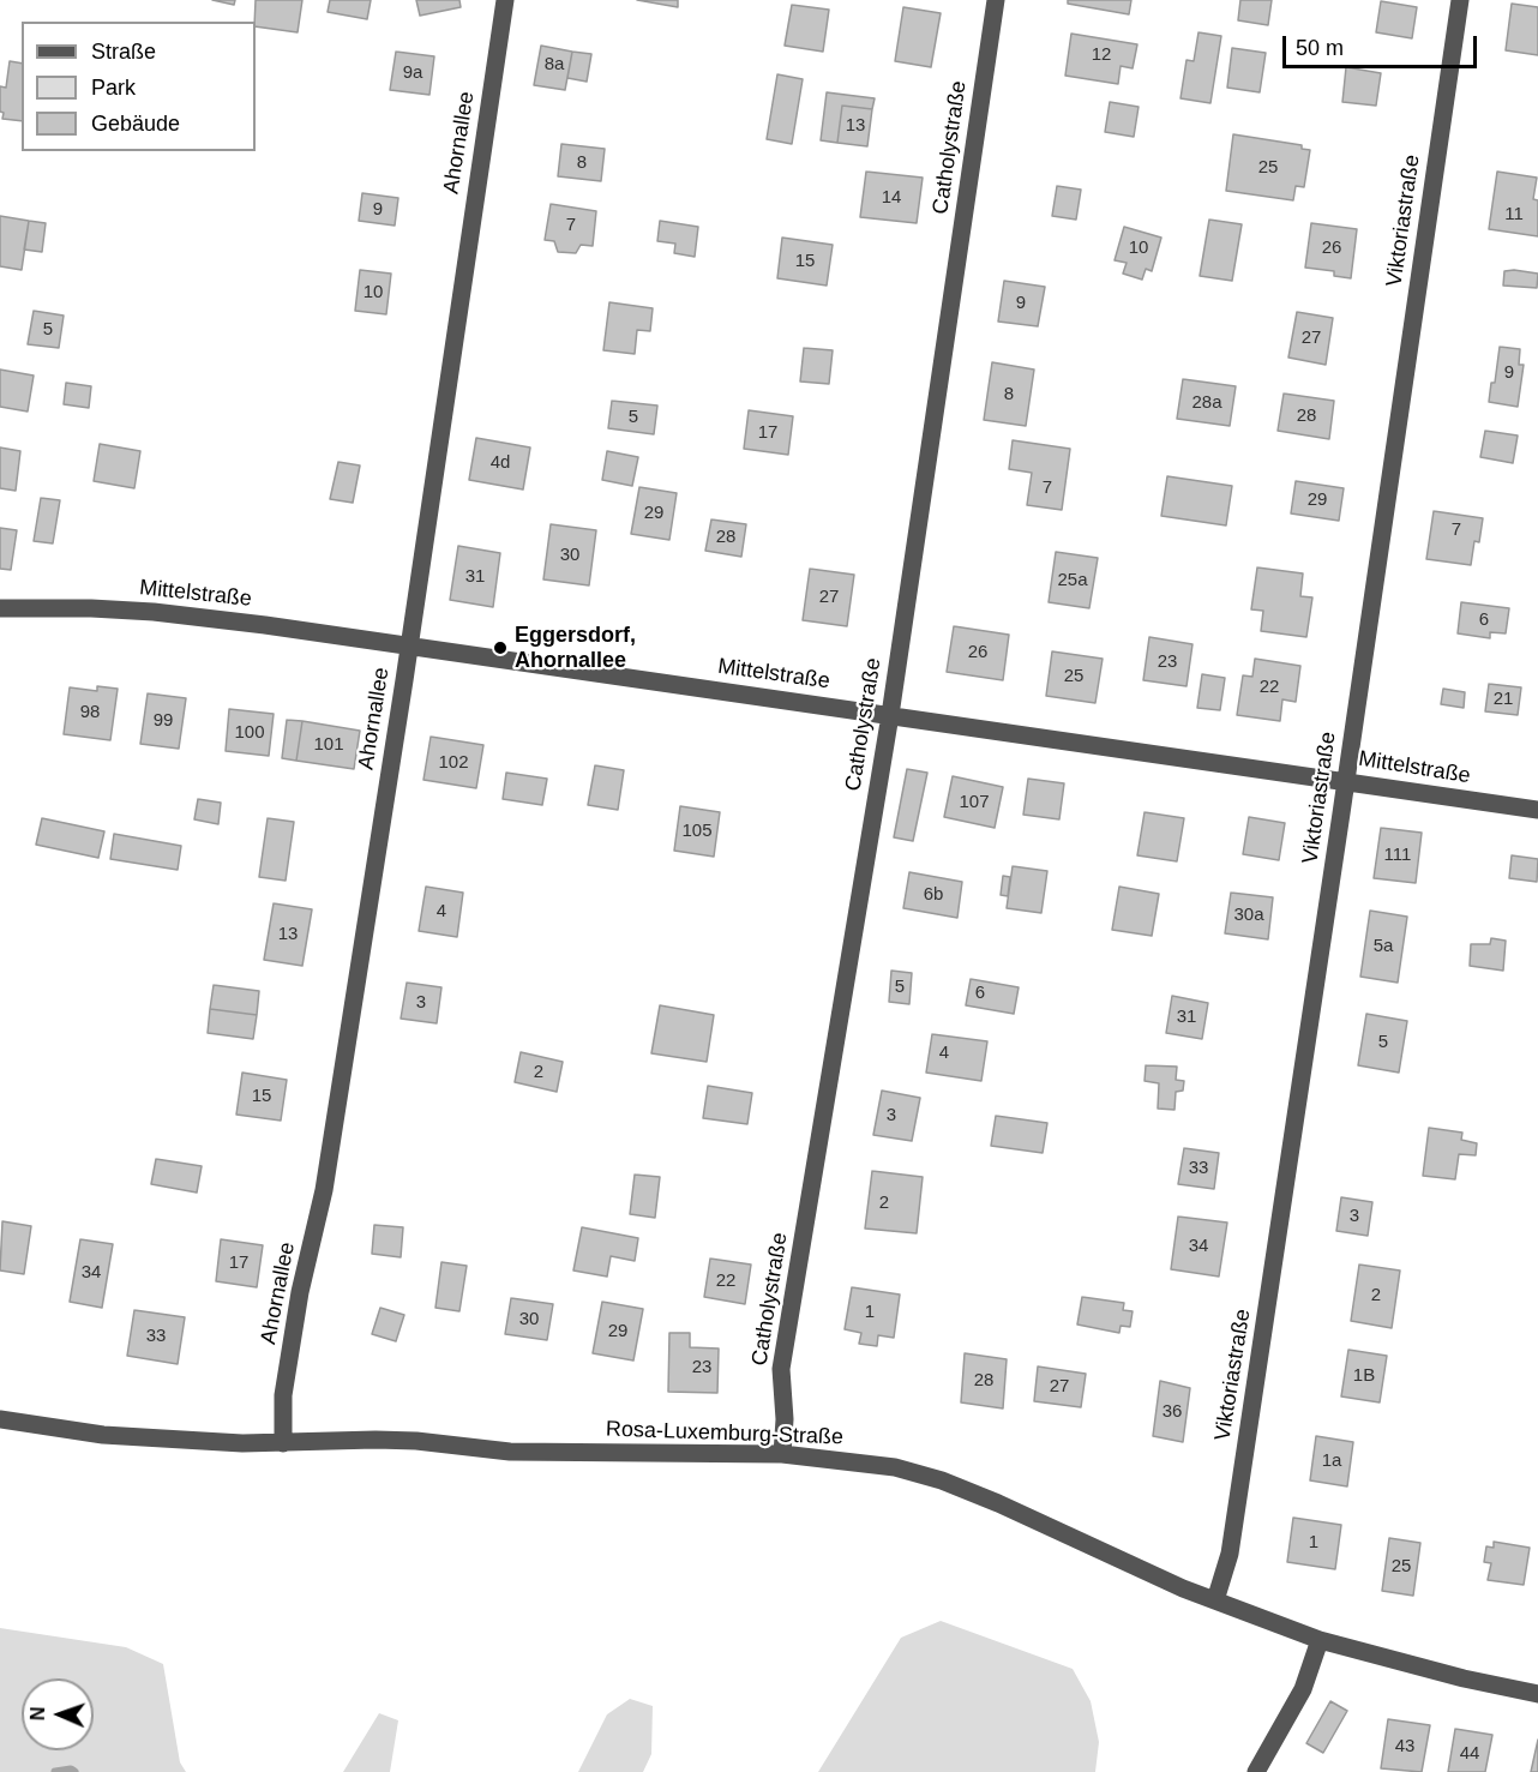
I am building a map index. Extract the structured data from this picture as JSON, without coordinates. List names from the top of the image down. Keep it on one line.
{"streets":{"street":["Ahornallee","Catholystraße","Viktoriastraße","Mittelstraße","Rosa-Luxemburg-Straße"]},"crossings":[["Ahornallee","Mittelstraße"],["Ahornallee","Rosa-Luxemburg-Straße"],["Catholystraße","Mittelstraße"],["Catholystraße","Rosa-Luxemburg-Straße"],["Viktoriastraße","Mittelstraße"],["Viktoriastraße","Rosa-Luxemburg-Straße"]],"places":["Eggersdorf, Ahornallee"],"house_numbers":["12","8a","9a","13","8","25","14","9","11","7","10","26","15","10","9","5","27","9","8","28a","28","5","17","4d","7","29","29","7","28","30","31","25a","27","6","26","23","25","22","21","98","99","100","101","102","107","105","111","6b","4","30a","13","5a","5","6","3","31","5","4","2","15","3","33","2","3","34","17","34","22","2","1","30","29","33","23","1B","28","27","36","1a","1","25","43","44"],"legend":["Straße","Park","Gebäude"],"scale_bar":"50 m","north":"left"}
